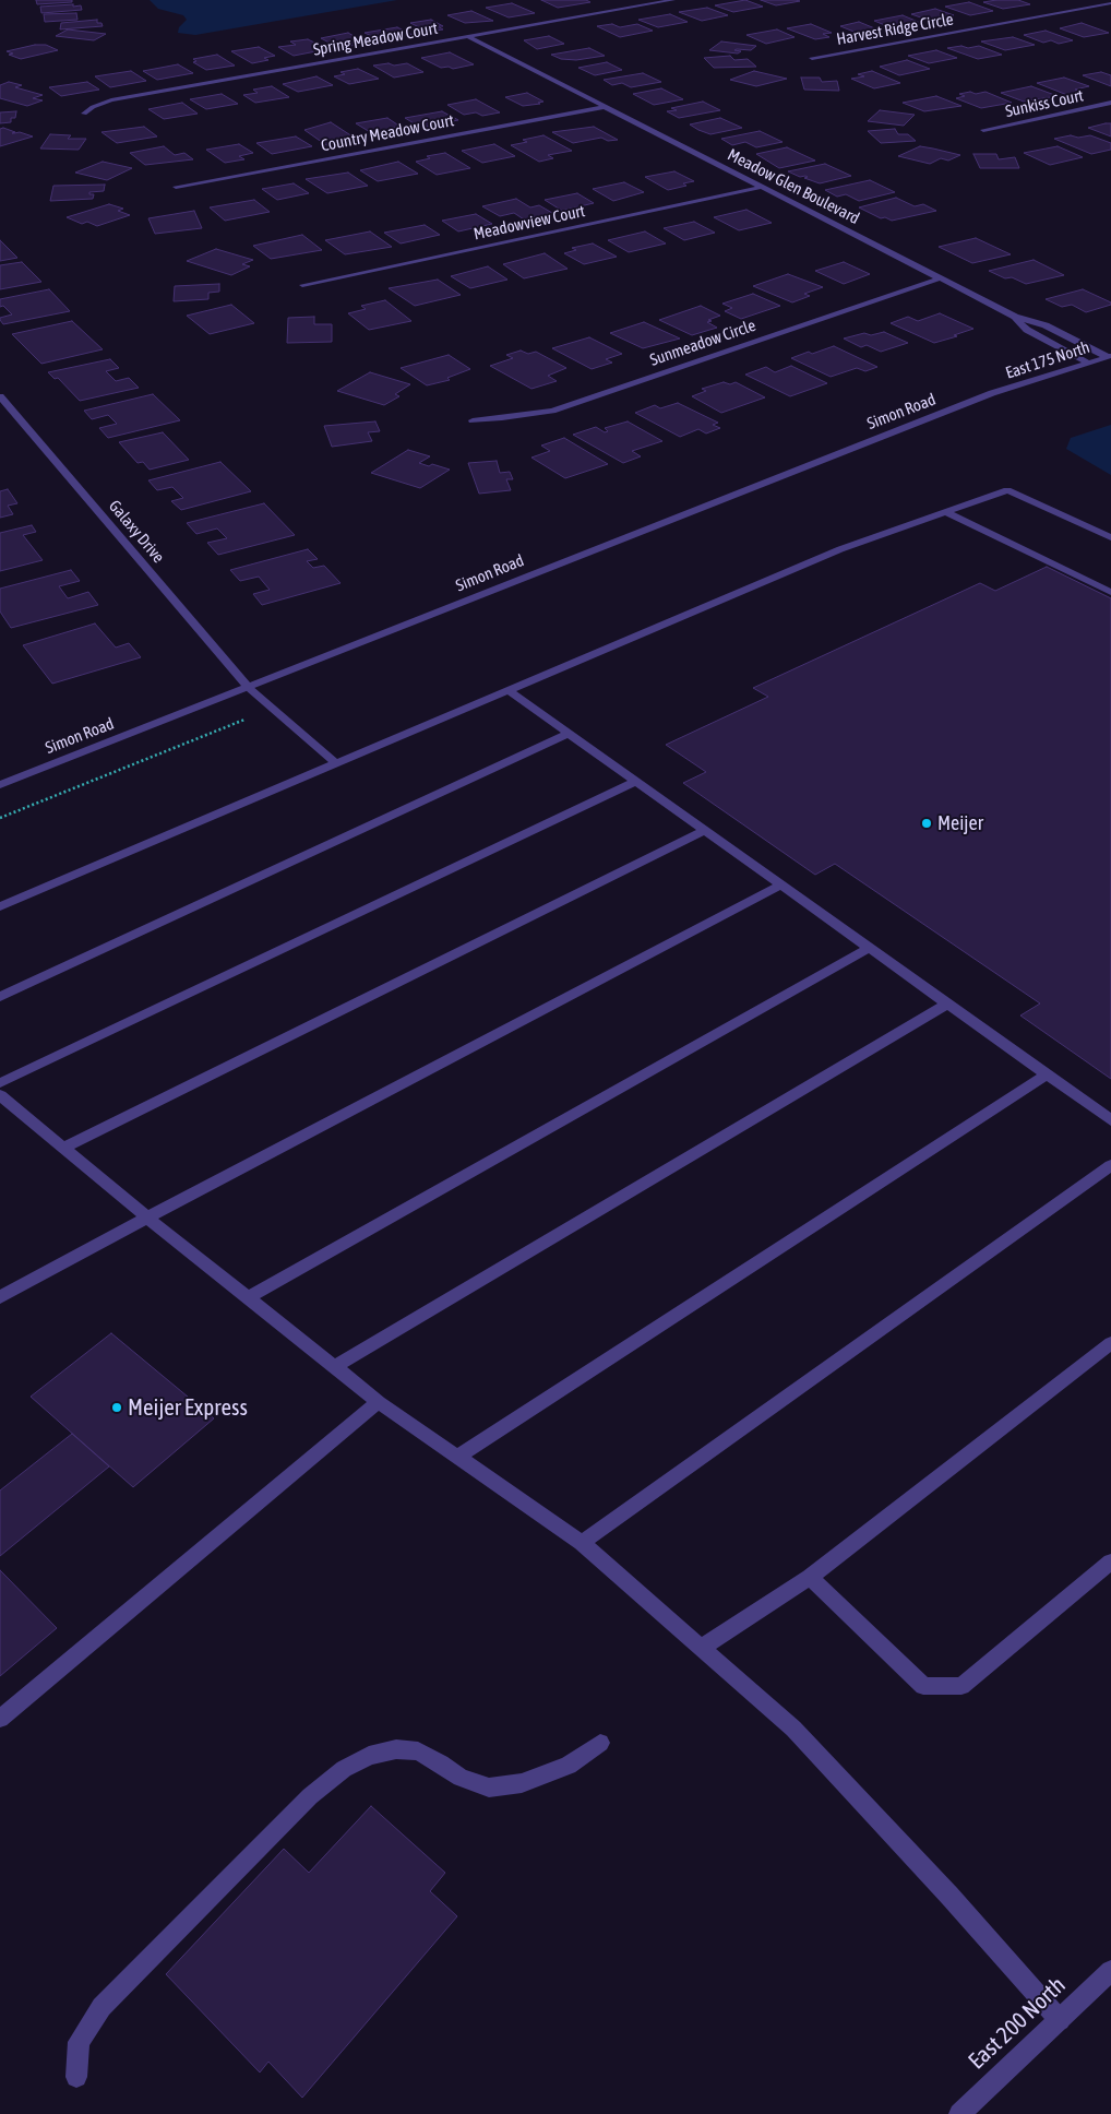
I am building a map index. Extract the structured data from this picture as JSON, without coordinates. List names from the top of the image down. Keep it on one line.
{"streets":{"street":["Harvest Ridge Circle","Spring Meadow Court","Sunkiss Court","Country Meadow Court","Meadow Glen Boulevard","Meadowview Court","Sunmeadow Circle","East 175 North","Simon Road","Galaxy Drive","East 200 North"]},"crossings":[["Spring Meadow Court","Meadow Glen Boulevard"],["Country Meadow Court","Meadow Glen Boulevard"],["Meadow Glen Boulevard","Meadowview Court"],["Meadow Glen Boulevard","Sunmeadow Circle"],["Meadow Glen Boulevard","East 175 North"],["East 175 North","Simon Road"],["Simon Road","Galaxy Drive"]],"places":["Meijer","Meijer Express"]}
